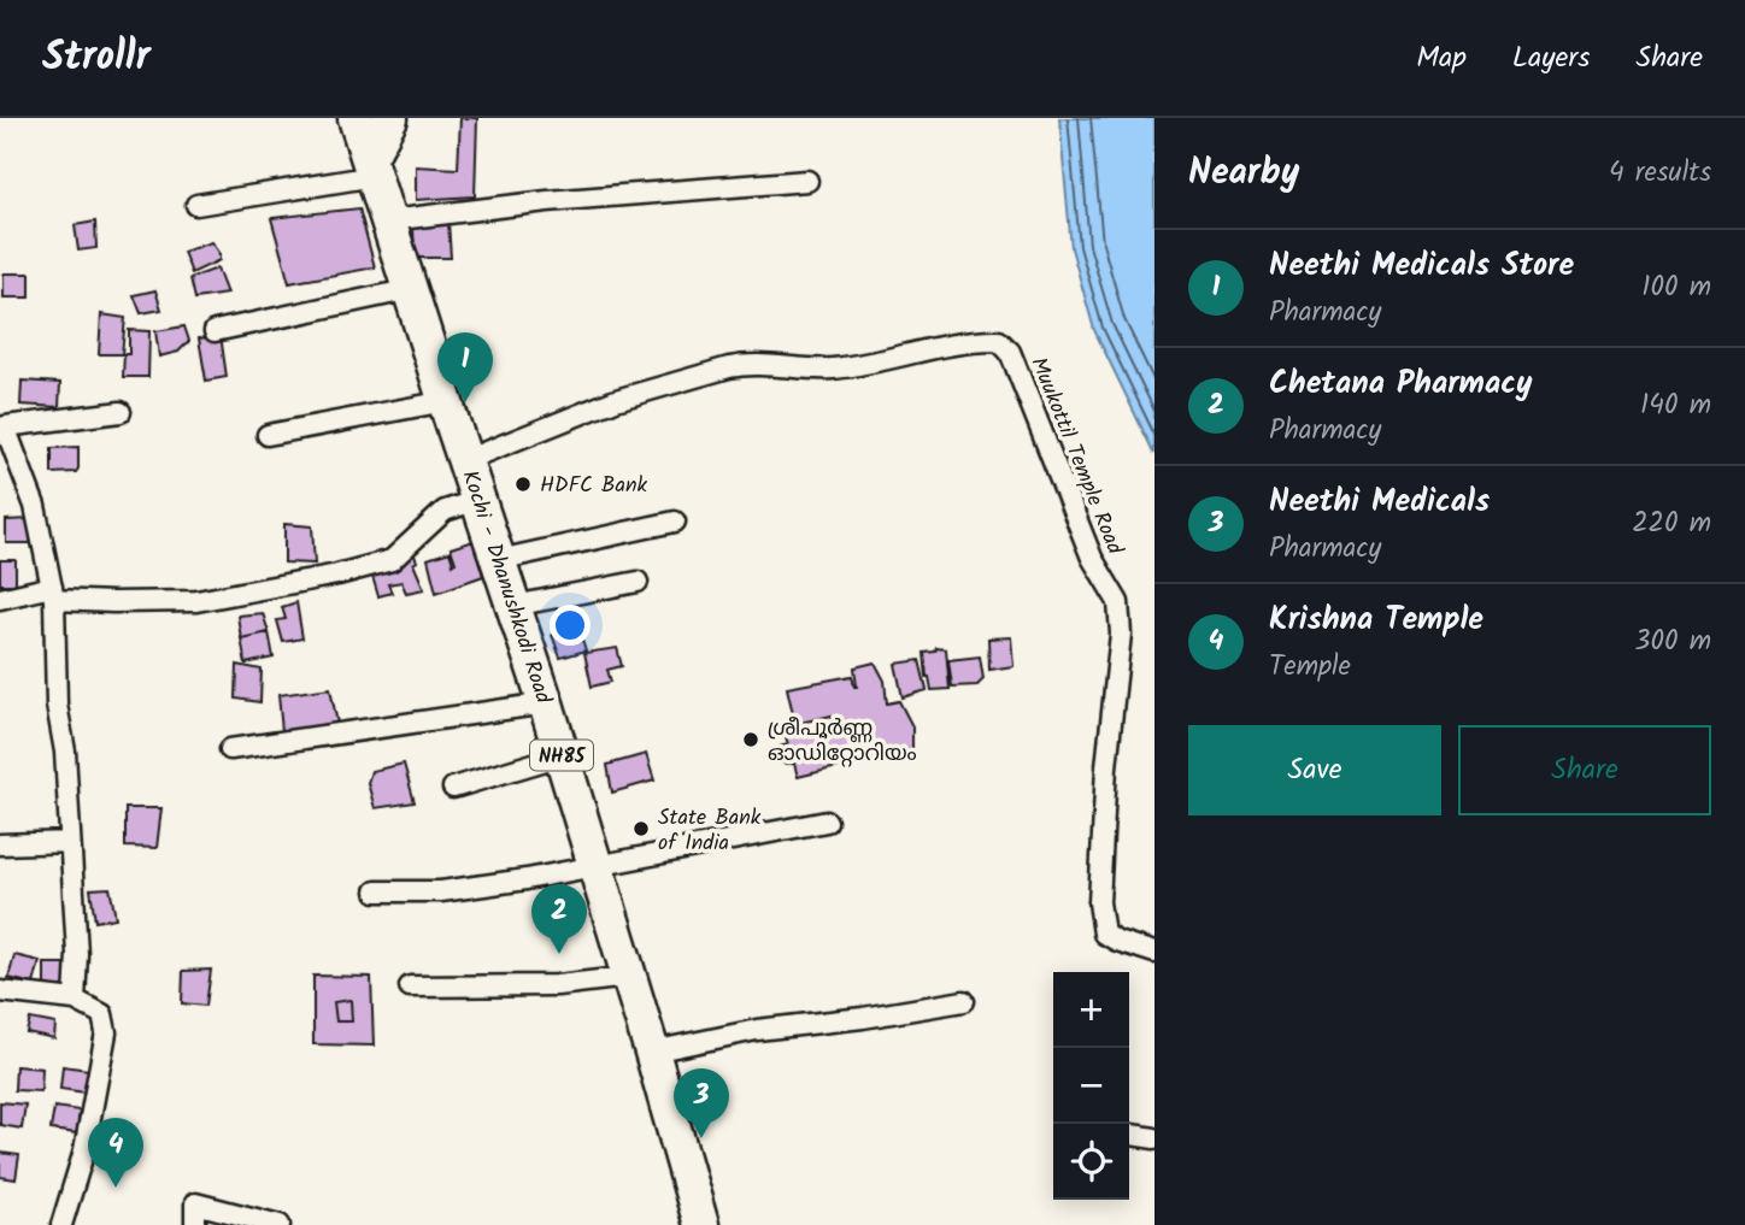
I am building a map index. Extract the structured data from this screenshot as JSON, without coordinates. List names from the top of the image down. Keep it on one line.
{"streets":{"highway":["Kochi - Dhanushkodi Road","NH85"],"street":["Muukottil Temple Road"]},"crossings":[["Muukottil Temple Road","Kochi - Dhanushkodi Road"]],"places":["HDFC Bank","ശ്രീപൂർണ്ണ ഓഡിറ്റോറിയം","State Bank of India"],"page":{"header":"Strollr","nav":["Map","Layers","Share"],"heading":["Nearby","4 results"],"list":[{"mark":"1","name":"Neethi Medicals Store","note":"Pharmacy","value":"100 m"},{"mark":"2","name":"Chetana Pharmacy","note":"Pharmacy","value":"140 m"},{"mark":"3","name":"Neethi Medicals","note":"Pharmacy","value":"220 m"},{"mark":"4","name":"Krishna Temple","note":"Temple","value":"300 m"}],"pins":["1","2","3","4"],"buttons":["Save","Share"],"map_buttons":["+","−"]}}
